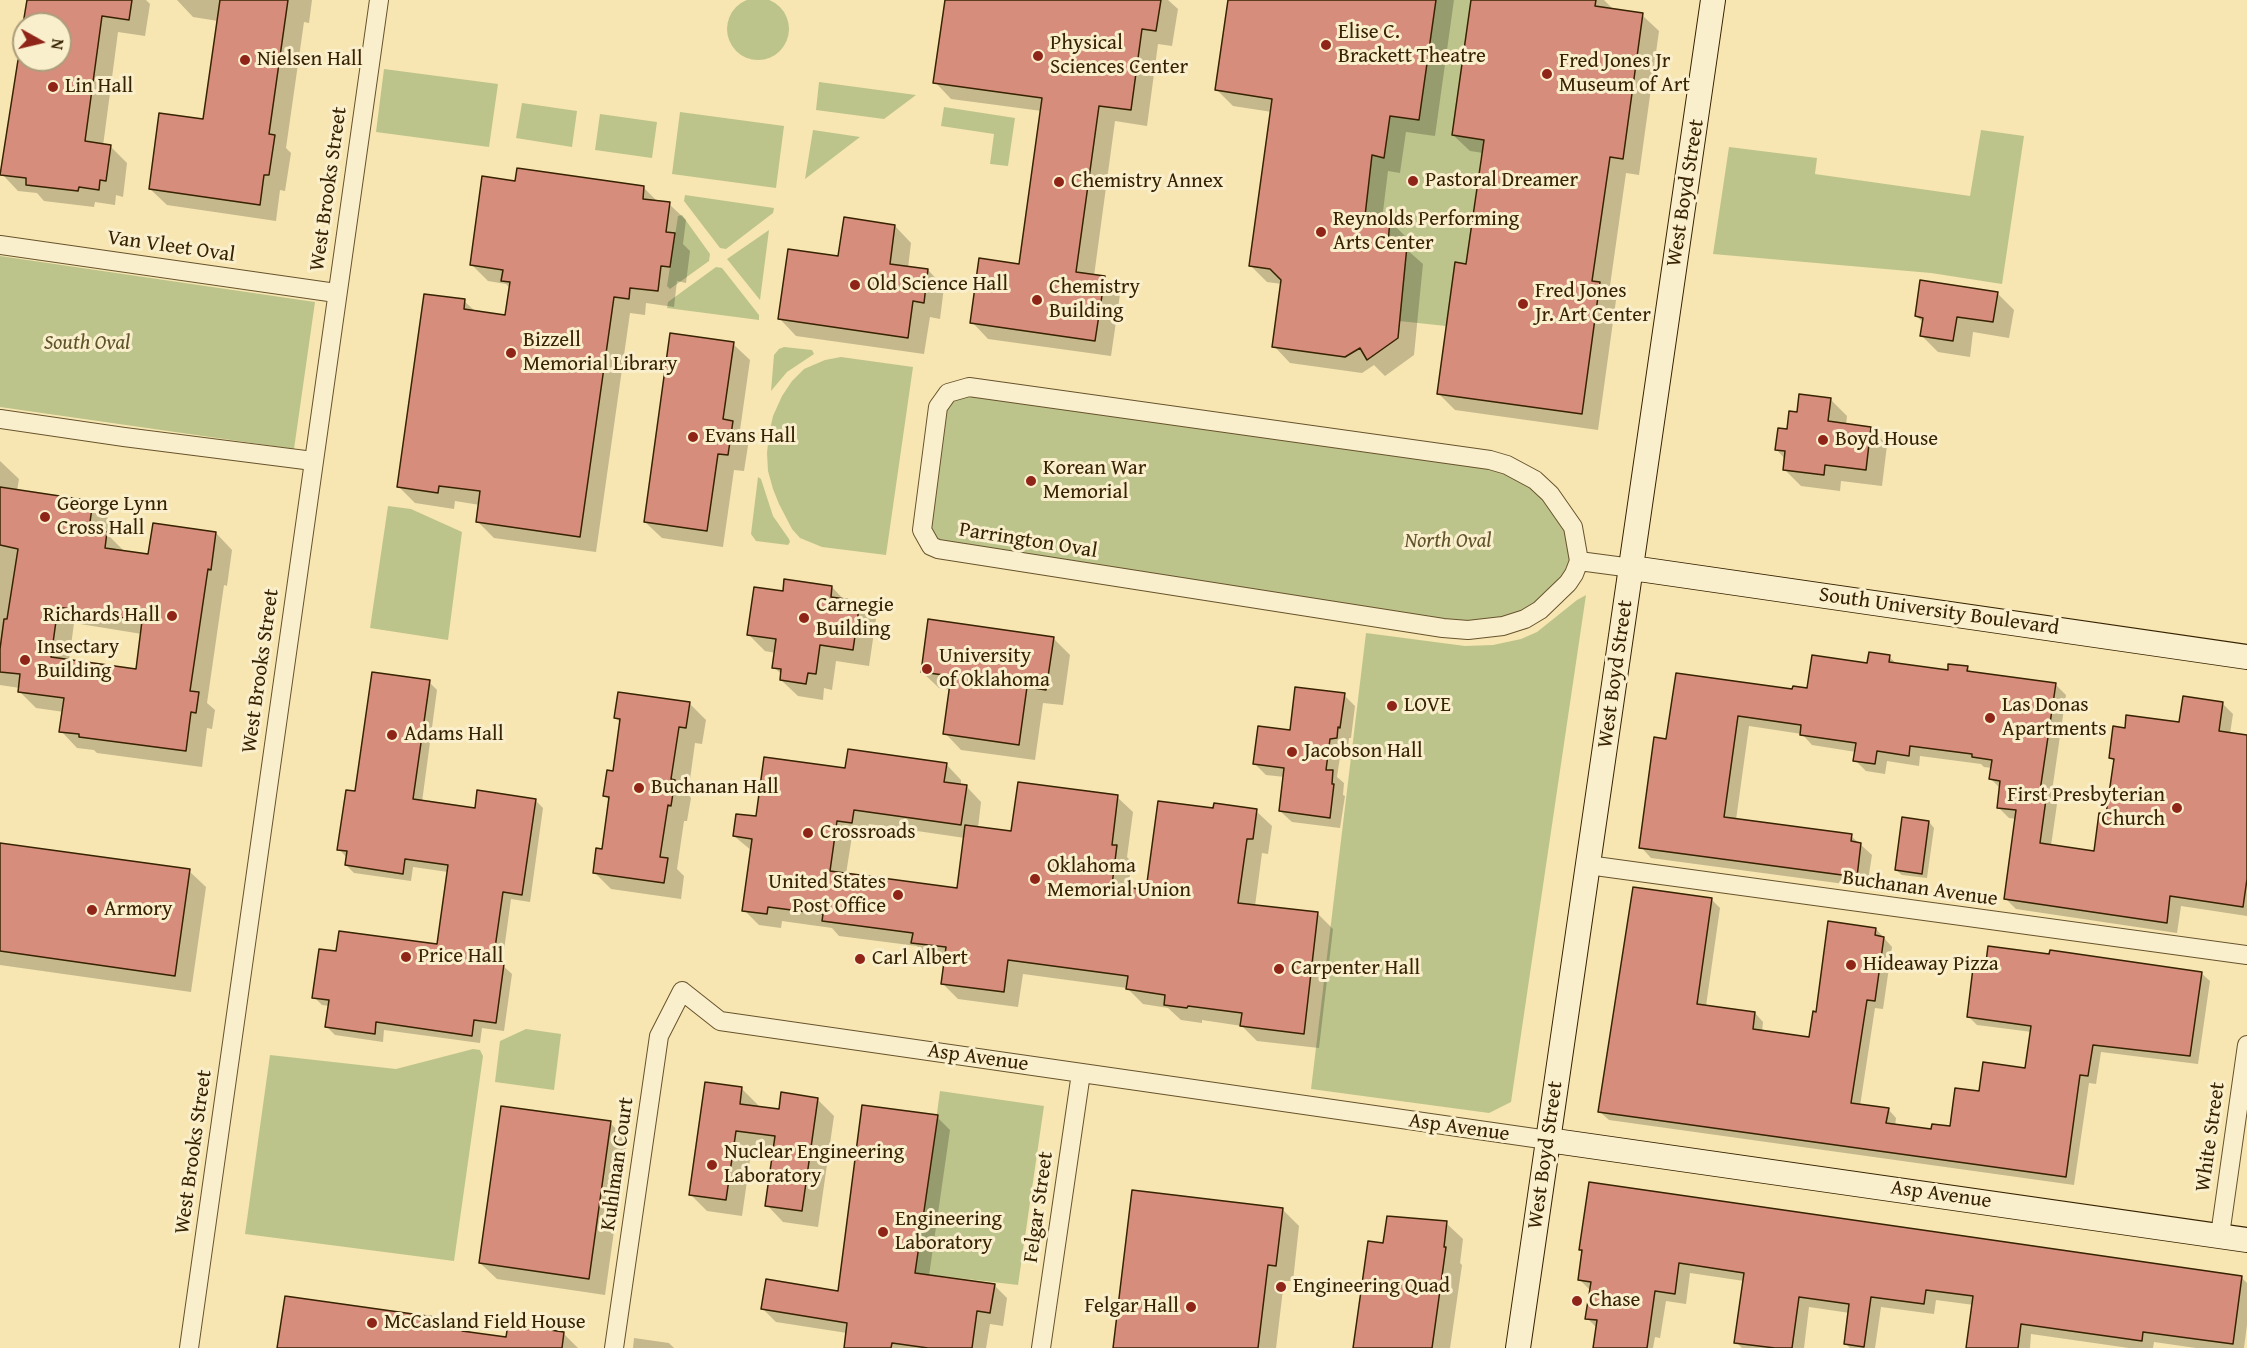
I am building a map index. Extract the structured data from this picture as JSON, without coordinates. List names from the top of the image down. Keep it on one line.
{"streets":{"street":["West Brooks Street","West Boyd Street","Van Vleet Oval","Parrington Oval","South University Boulevard","Buchanan Avenue","Asp Avenue","White Street","Kuhlman Court","Felgar Street"]},"crossings":[["West Brooks Street","Van Vleet Oval"],["West Boyd Street","South University Boulevard"],["West Boyd Street","Buchanan Avenue"],["West Boyd Street","Asp Avenue"],["Asp Avenue","White Street"],["Asp Avenue","Kuhlman Court"],["Asp Avenue","Felgar Street"]],"parks":["South Oval","North Oval"],"places":["Elise C. Brackett Theatre","Physical Sciences Center","Nielsen Hall","Fred Jones Jr Museum of Art","Lin Hall","Pastoral Dreamer","Chemistry Annex","Reynolds Performing Arts Center","Old Science Hall","Chemistry Building","Fred Jones Jr. Art Center","Bizzell Memorial Library","Evans Hall","Boyd House","Korean War Memorial","George Lynn Cross Hall","Richards Hall","Carnegie Building","Insectary Building","University of Oklahoma","LOVE","Las Donas Apartments","Adams Hall","Jacobson Hall","Buchanan Hall","First Presbyterian Church","Crossroads","Oklahoma Memorial Union","United States Post Office","Armory","Price Hall","Carl Albert","Hideaway Pizza","Carpenter Hall","Nuclear Engineering Laboratory","Engineering Laboratory","Engineering Quad","Chase","Felgar Hall","McCasland Field House"],"north":"right"}
